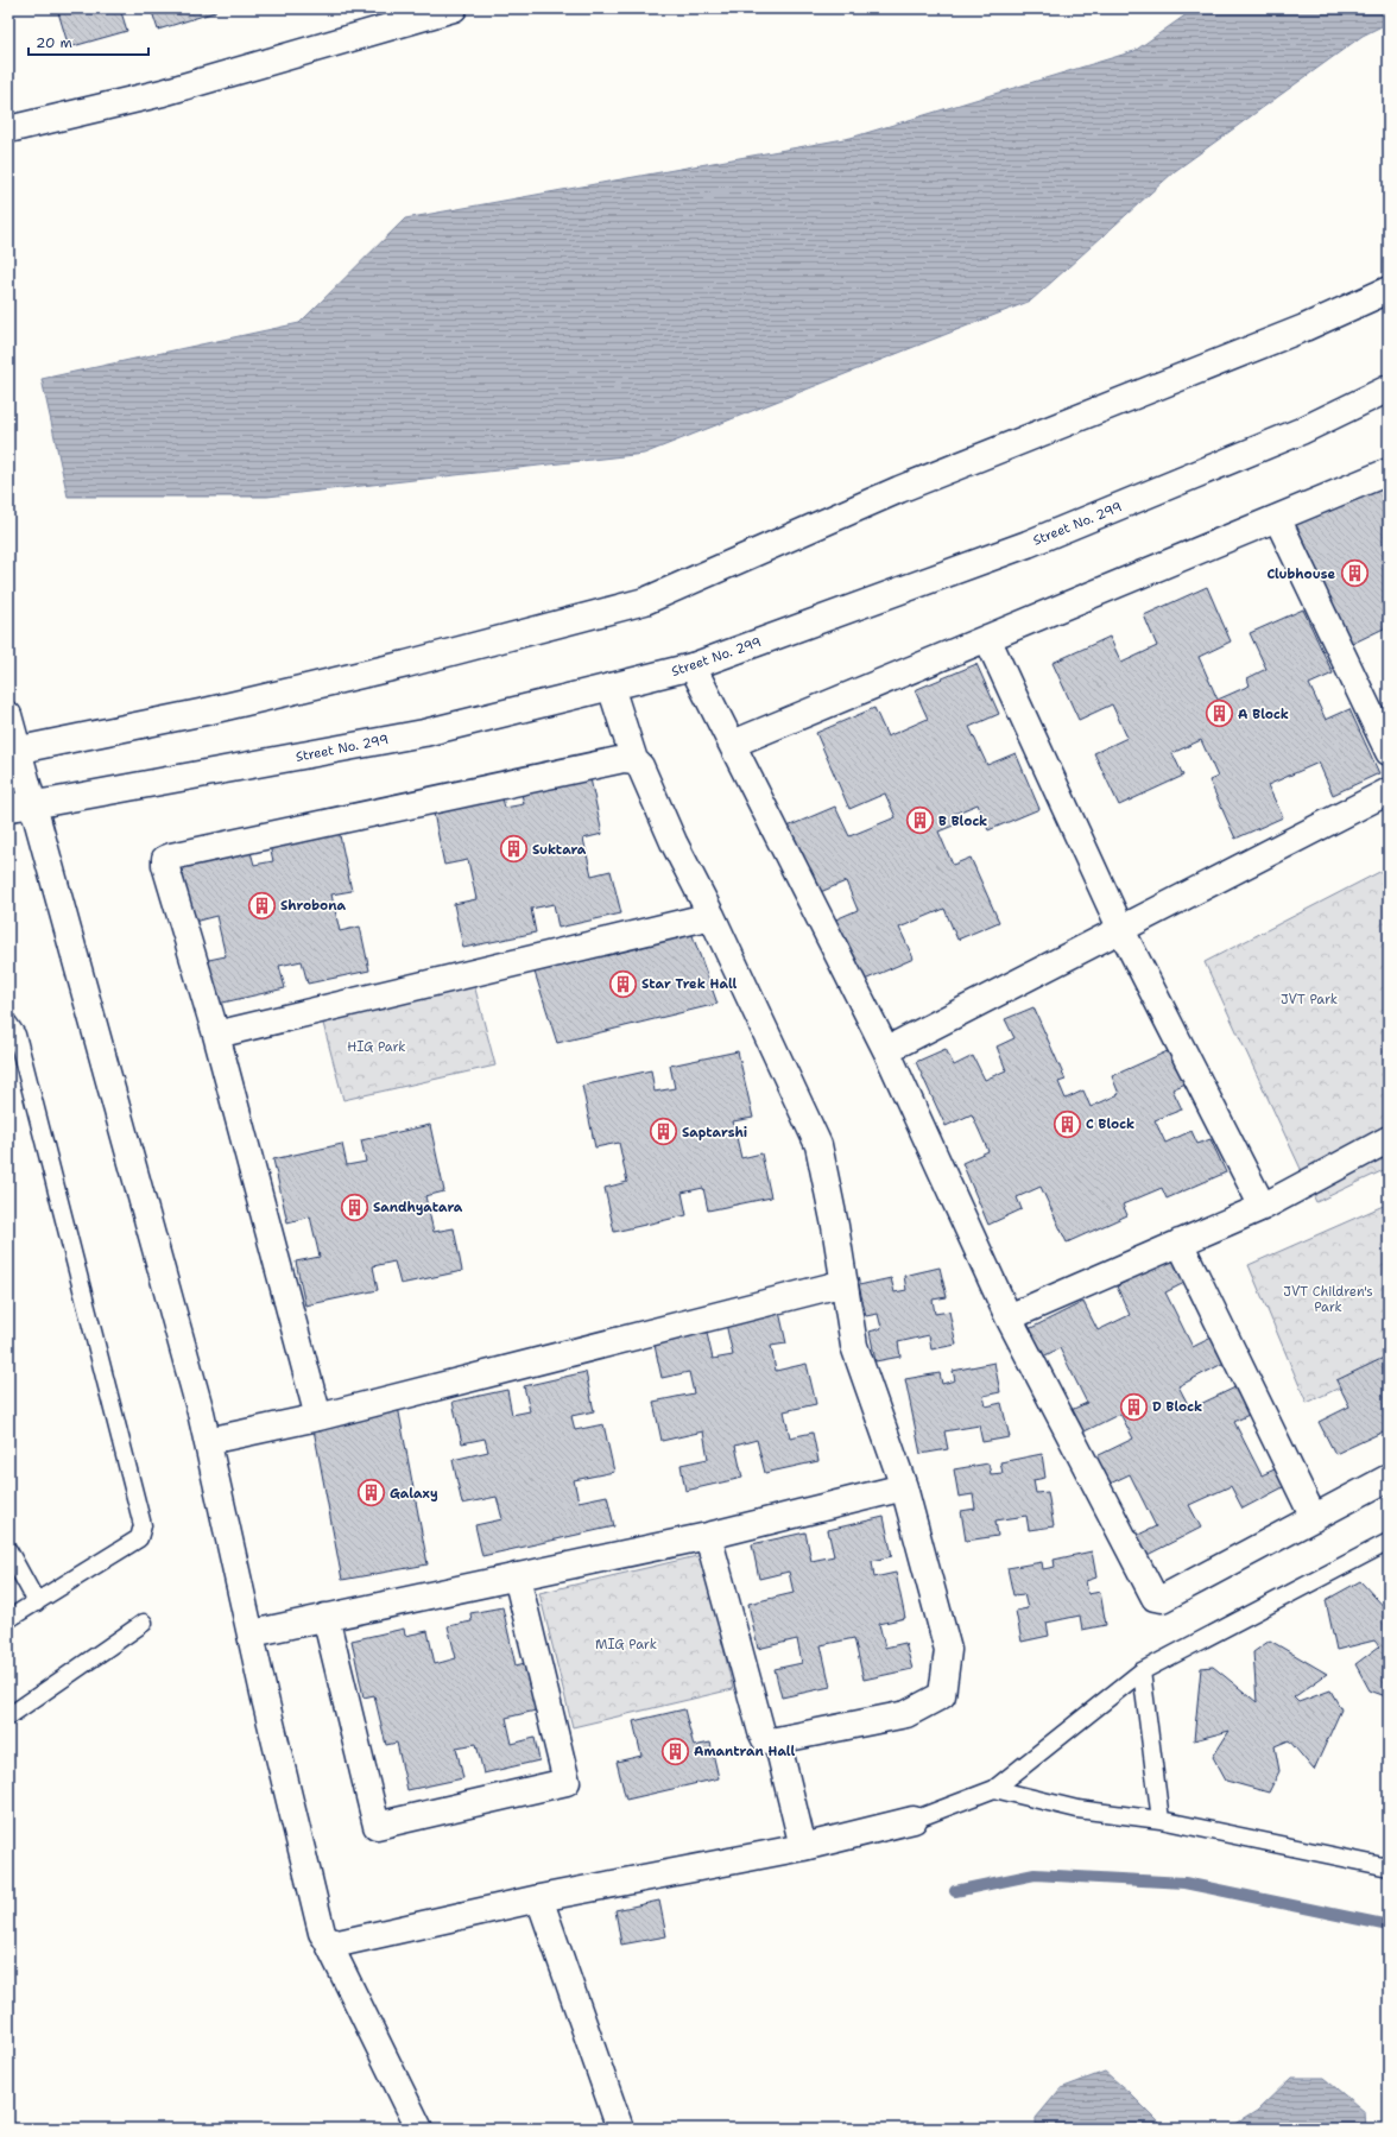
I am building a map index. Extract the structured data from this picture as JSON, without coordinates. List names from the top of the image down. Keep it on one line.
{"streets":{"street":["Street No. 299"]},"parks":["JVT Park","HIG Park","JVT Children's Park","MIG Park"],"places":{"building":["Clubhouse","A Block","B Block","Suktara","Shrobona","Star Trek Hall","C Block","Saptarshi","Sandhyatara","D Block","Galaxy","Amantran Hall"]},"scale_bar":"20 m"}
